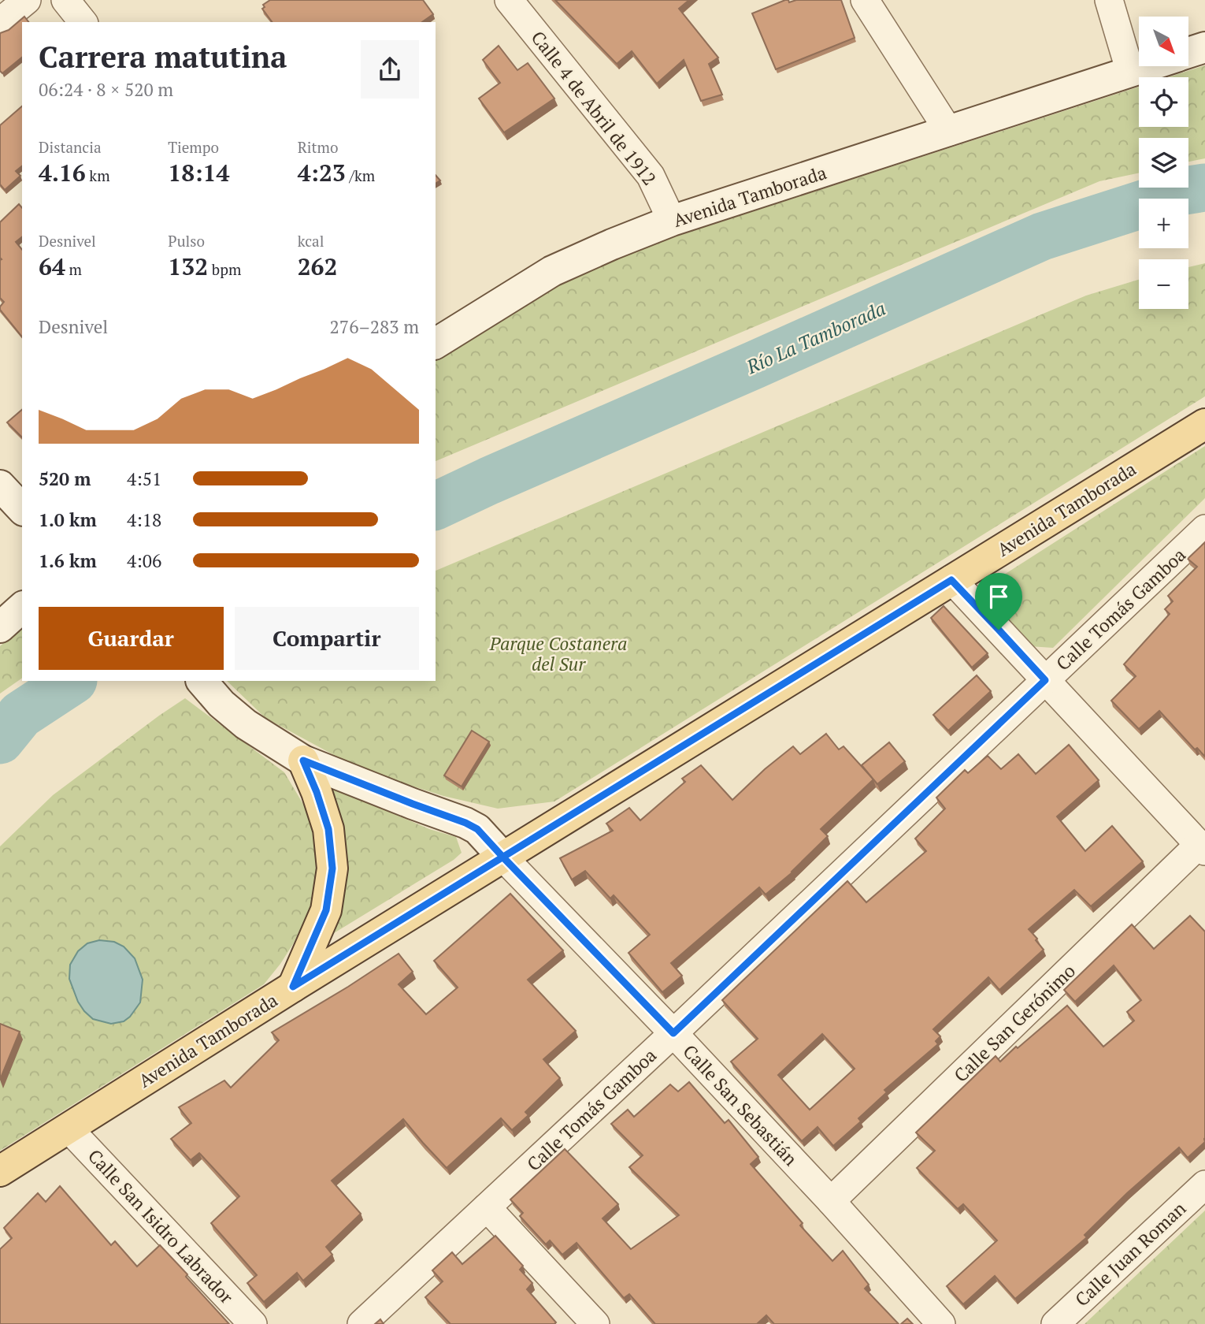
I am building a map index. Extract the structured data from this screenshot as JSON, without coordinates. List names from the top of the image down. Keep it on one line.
{"streets":{"main road":["Avenida Tamborada","Calle San Sebastián"],"street":["Calle 4 de Abril de 1912","Calle Tomás Gamboa","Calle San Gerónimo","Calle San Isidro Labrador","Calle Juan Roman"]},"crossings":[["Calle 4 de Abril de 1912","Avenida Tamborada"],["Avenida Tamborada","Calle San Sebastián"],["Avenida Tamborada","Calle San Isidro Labrador"],["Calle Tomás Gamboa","Calle San Sebastián"],["Calle San Gerónimo","Calle San Sebastián"]],"water":["Río La Tamborada"],"parks":["Parque Costanera del Sur"],"north":"bottom right","page":{"map_buttons":["+","−"],"heading":["Carrera matutina","06:24 · 8 × 520 m"],"stats":[["Distancia","4.16 km"],["Tiempo","18:14"],["Ritmo","4:23 /km"],["Desnivel","64 m"],["Pulso","132 bpm"],["kcal","262"]],"chart":["Desnivel","276–283 m"],"list":[{"name":"520 m","note":"4:51"},{"name":"1.0 km","note":"4:18"},{"name":"1.6 km","note":"4:06"}],"buttons":["Guardar","Compartir"]}}
